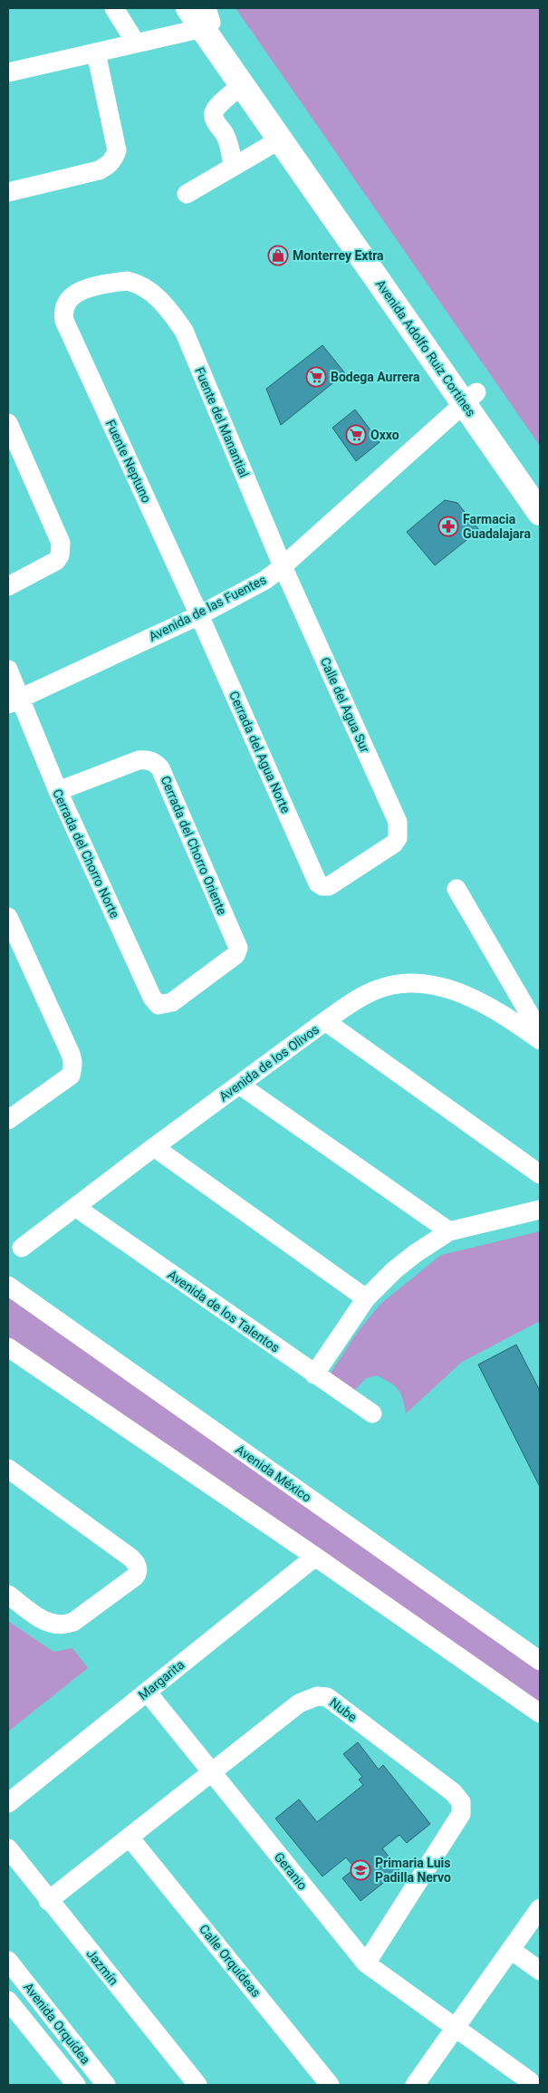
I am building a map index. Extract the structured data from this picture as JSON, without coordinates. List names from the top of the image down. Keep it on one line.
{"streets":{"main road":["Avenida Adolfo Ruiz Cortínes"],"street":["Fuente del Manantial","Fuente Neptuno","Avenida de las Fuentes","Calle del Agua Sur","Cerrada del Agua Norte","Cerrada del Chorro Oriente","Cerrada del Chorro Norte","Avenida de los Olivos","Avenida de los Talentos","Avenida México","Margarita","Nube","Geranio","Calle Orquídeas","Jazmín","Avenida Orquídea"]},"crossings":[["Avenida Adolfo Ruiz Cortínes","Avenida de las Fuentes"],["Fuente del Manantial","Fuente Neptuno"],["Fuente del Manantial","Avenida de las Fuentes"],["Fuente del Manantial","Calle del Agua Sur"],["Fuente Neptuno","Avenida de las Fuentes"],["Fuente Neptuno","Cerrada del Agua Norte"],["Avenida de las Fuentes","Calle del Agua Sur"],["Avenida de las Fuentes","Cerrada del Agua Norte"],["Avenida de las Fuentes","Cerrada del Chorro Norte"],["Calle del Agua Sur","Cerrada del Agua Norte"],["Cerrada del Chorro Oriente","Cerrada del Chorro Norte"],["Avenida de los Olivos","Avenida de los Talentos"],["Margarita","Geranio"],["Nube","Geranio"]],"places":{"shop":["Monterrey Extra"],"supermarket":["Bodega Aurrera","Oxxo"],"pharmacy":["Farmacia Guadalajara"],"school or university":["Primaria Luis Padilla Nervo"]}}
